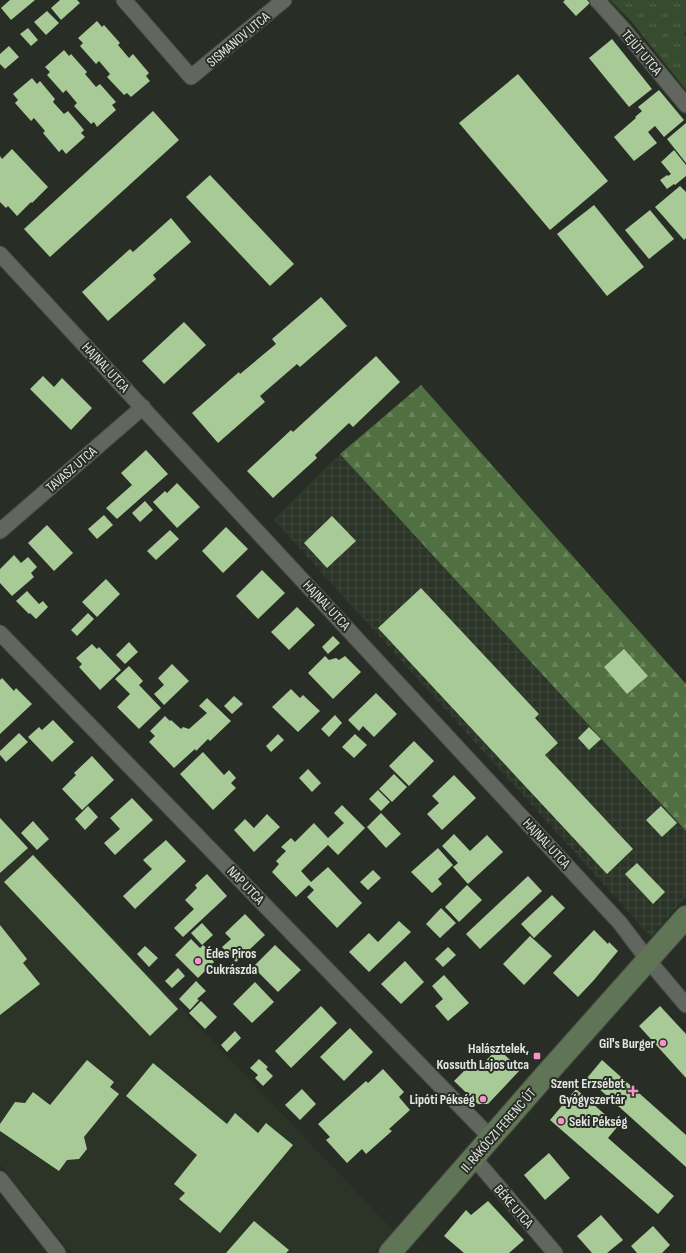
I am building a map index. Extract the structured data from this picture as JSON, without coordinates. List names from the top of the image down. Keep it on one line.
{"streets":{"main road":["II. RÁKÓCZI FERENC ÚT"],"street":["SISMANOV UTCA","TEJÚT UTCA","HAJNAL UTCA","TAVASZ UTCA","NAP UTCA","BÉKE UTCA"]},"crossings":[["HAJNAL UTCA","TAVASZ UTCA"],["HAJNAL UTCA","II. RÁKÓCZI FERENC ÚT"],["NAP UTCA","II. RÁKÓCZI FERENC ÚT"],["II. RÁKÓCZI FERENC ÚT","BÉKE UTCA"]],"places":{"other":["Édes Piros Cukrászda","Gil's Burger","Lipóti Pékség","Seki Pékség"],"transit":["Halásztelek, Kossuth Lajos utca"],"health":["Szent Erzsébet Gyógyszertár"]}}
